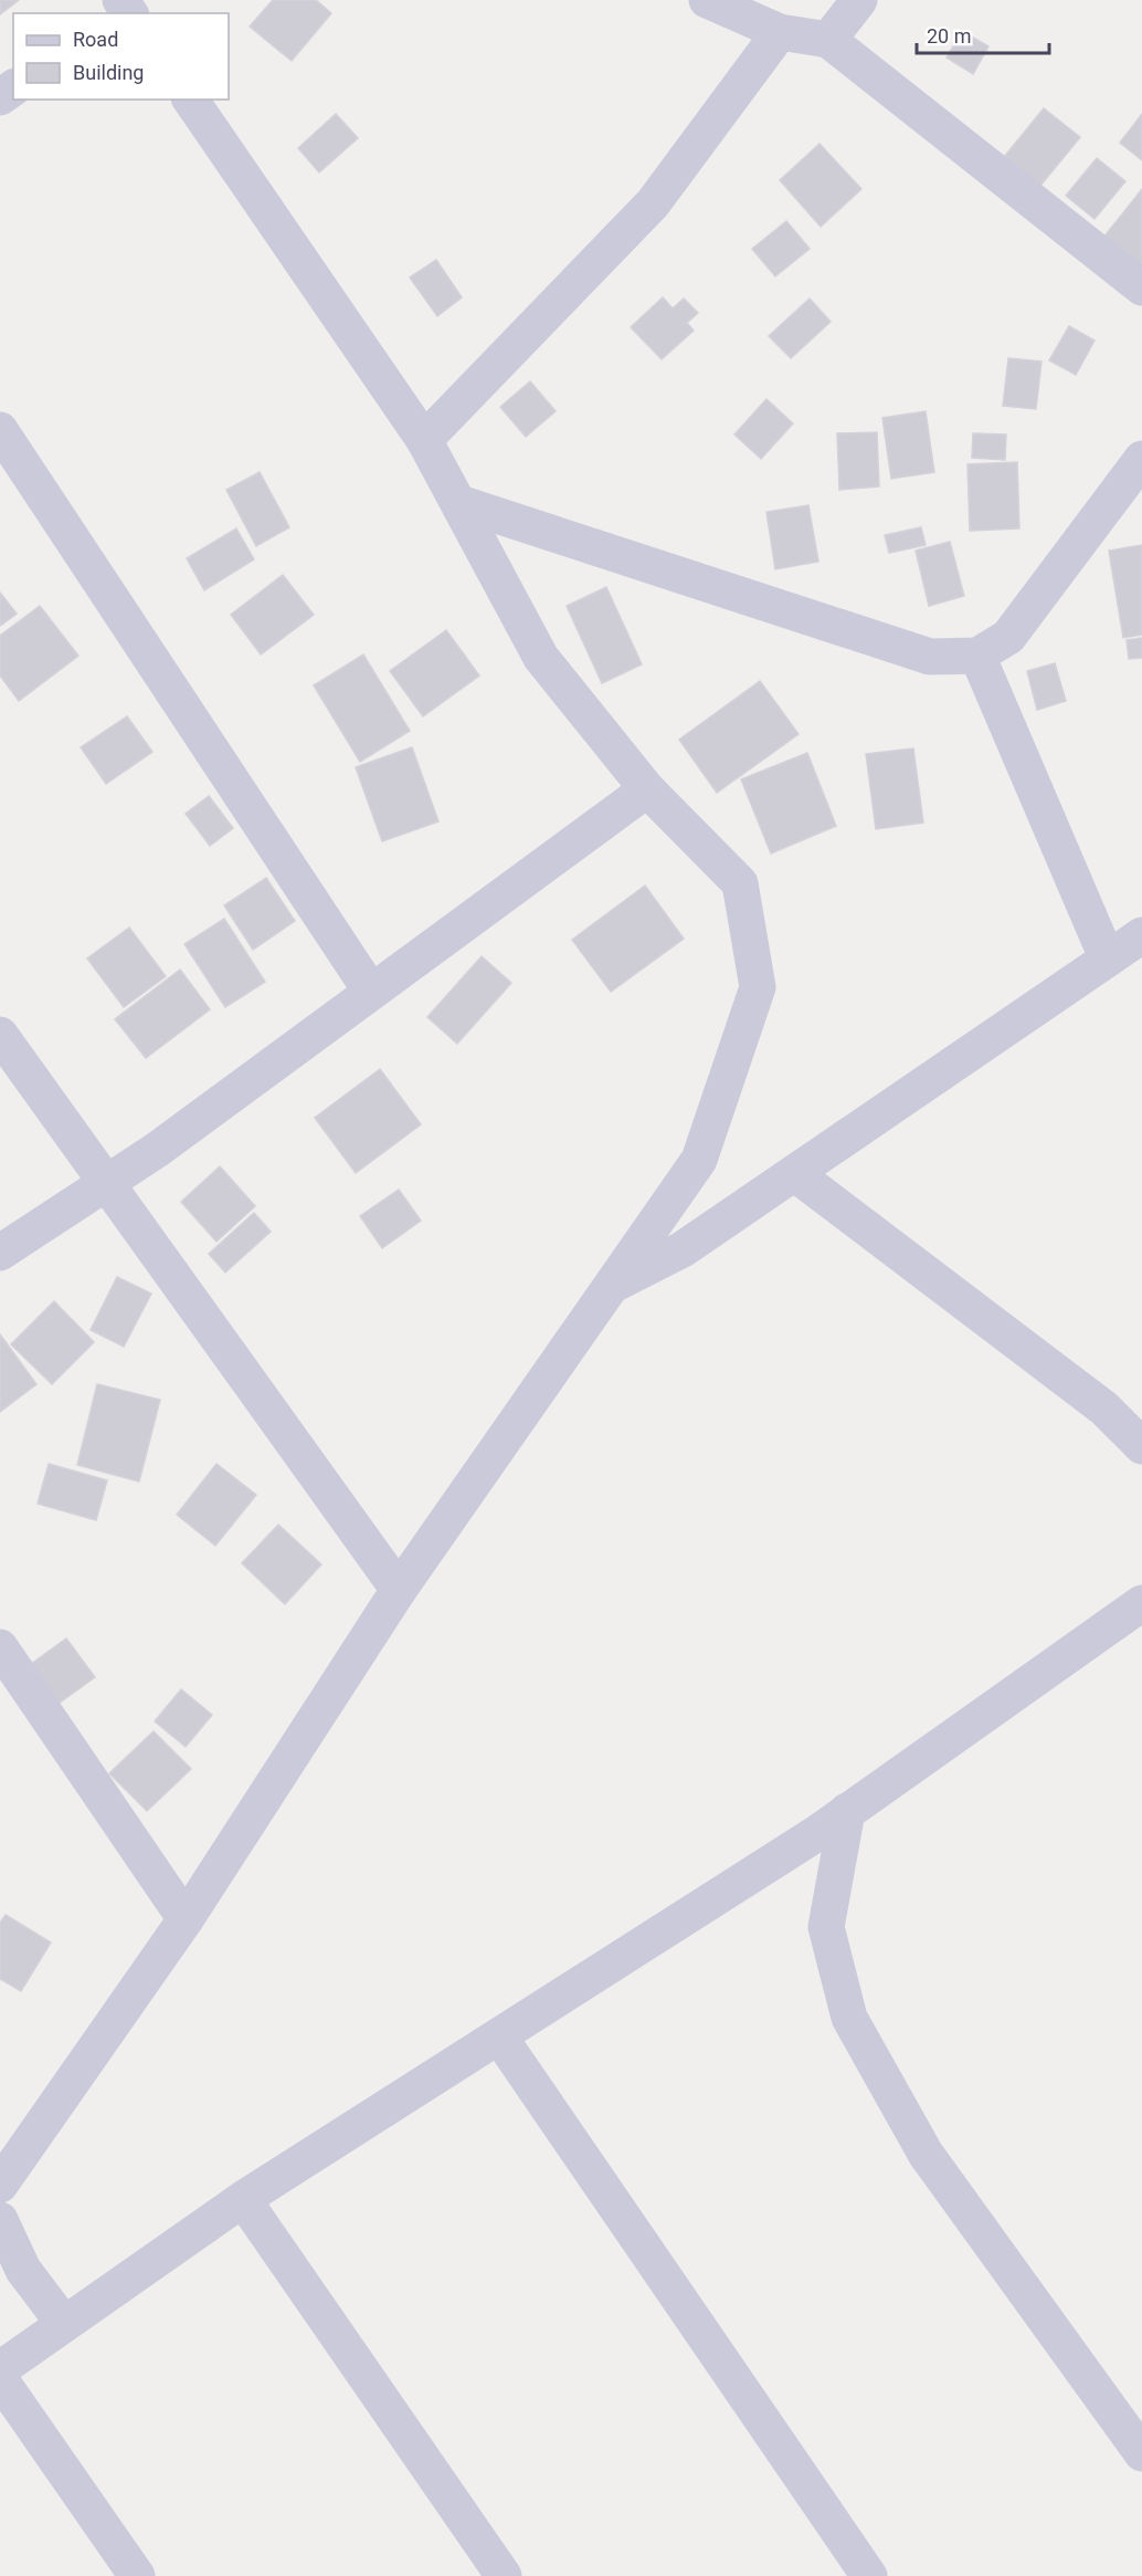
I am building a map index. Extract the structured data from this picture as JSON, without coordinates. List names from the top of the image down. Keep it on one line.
{"legend":["Road","Building"],"scale_bar":"20 m"}
